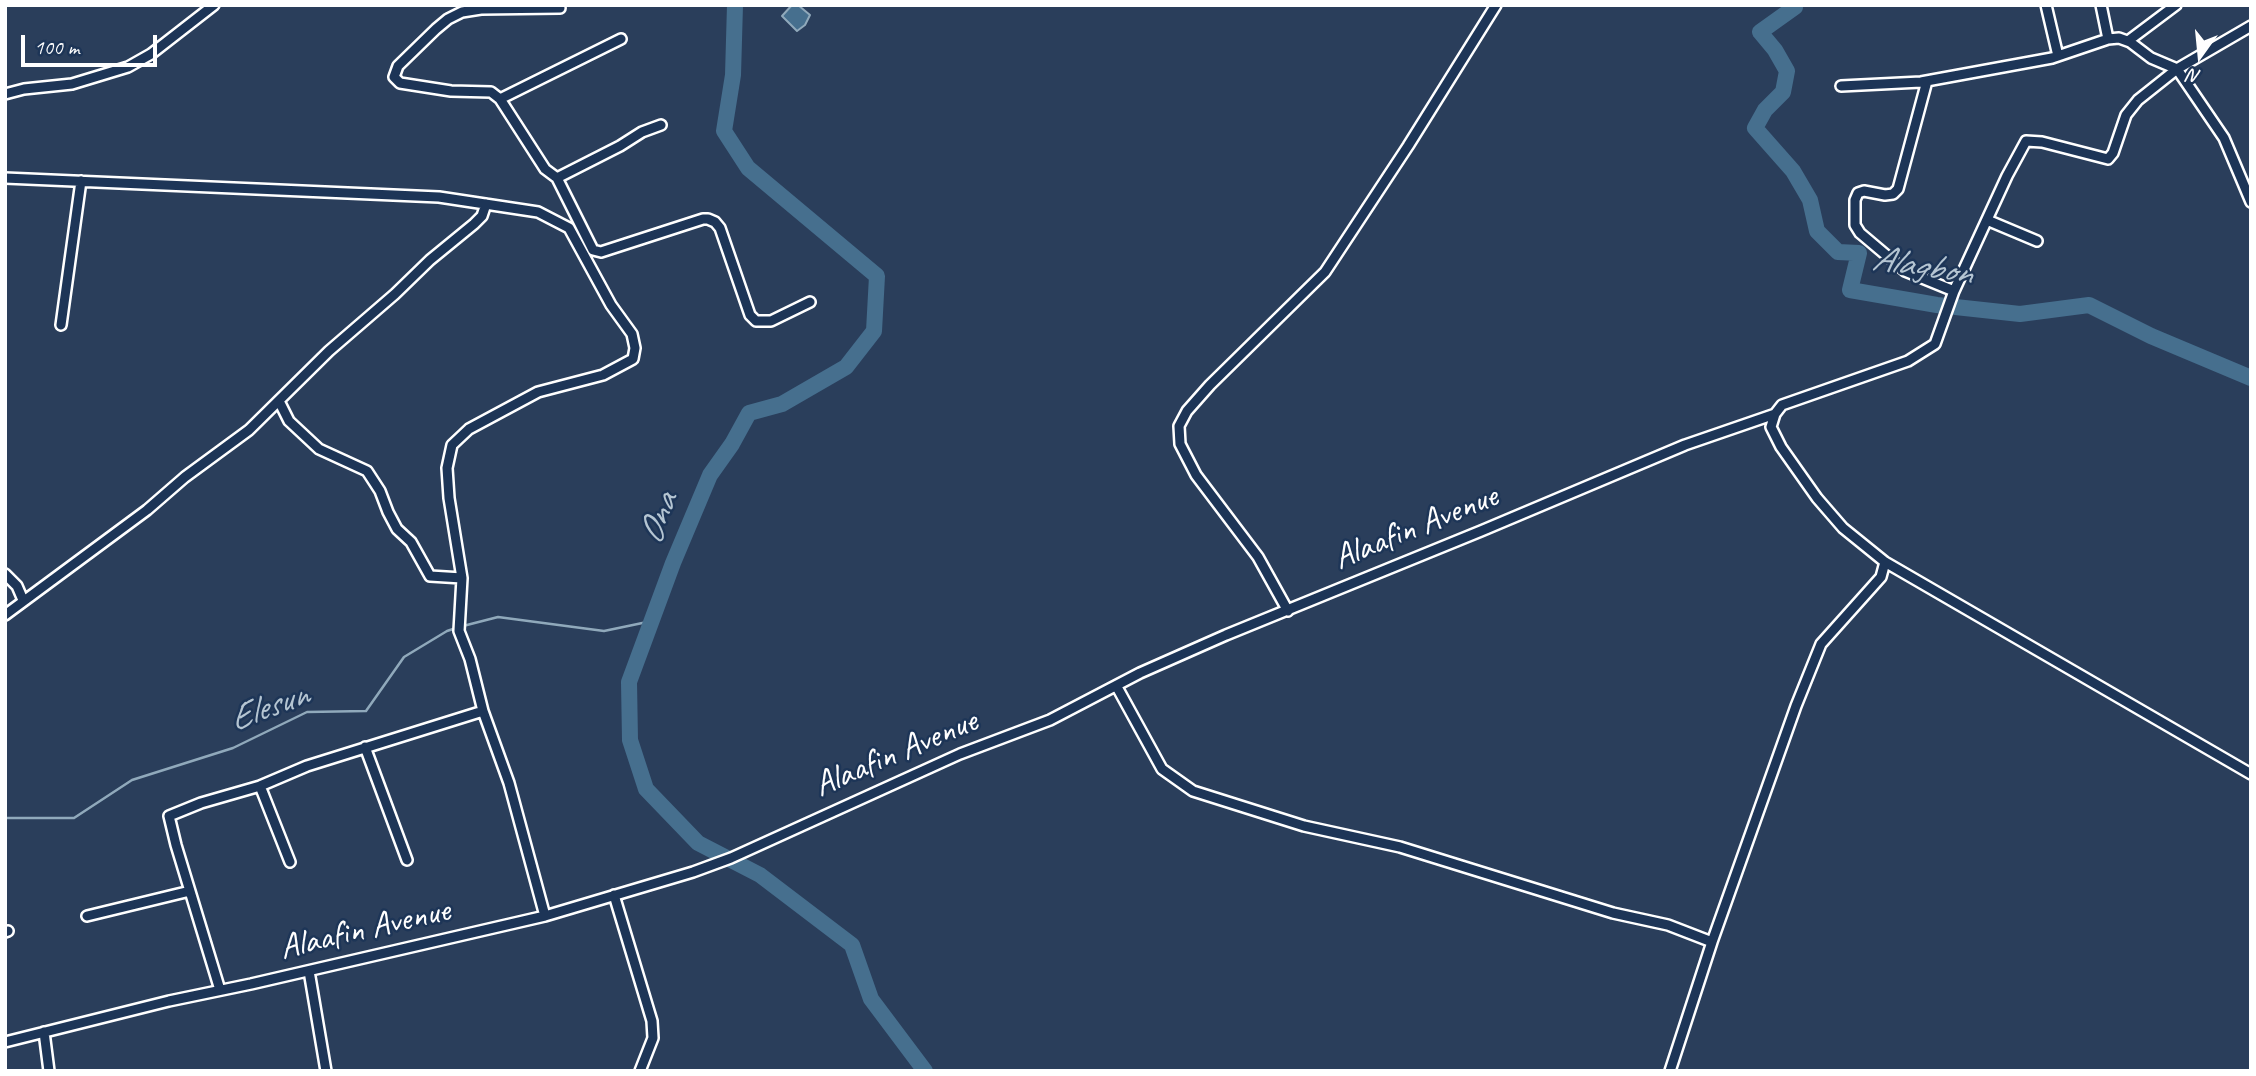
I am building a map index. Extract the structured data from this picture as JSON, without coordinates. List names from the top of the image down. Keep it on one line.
{"streets":{"street":["Alaafin Avenue"]},"water":["Alagbon","Ona","Elesun"],"scale_bar":"100 m","north":"bottom"}
